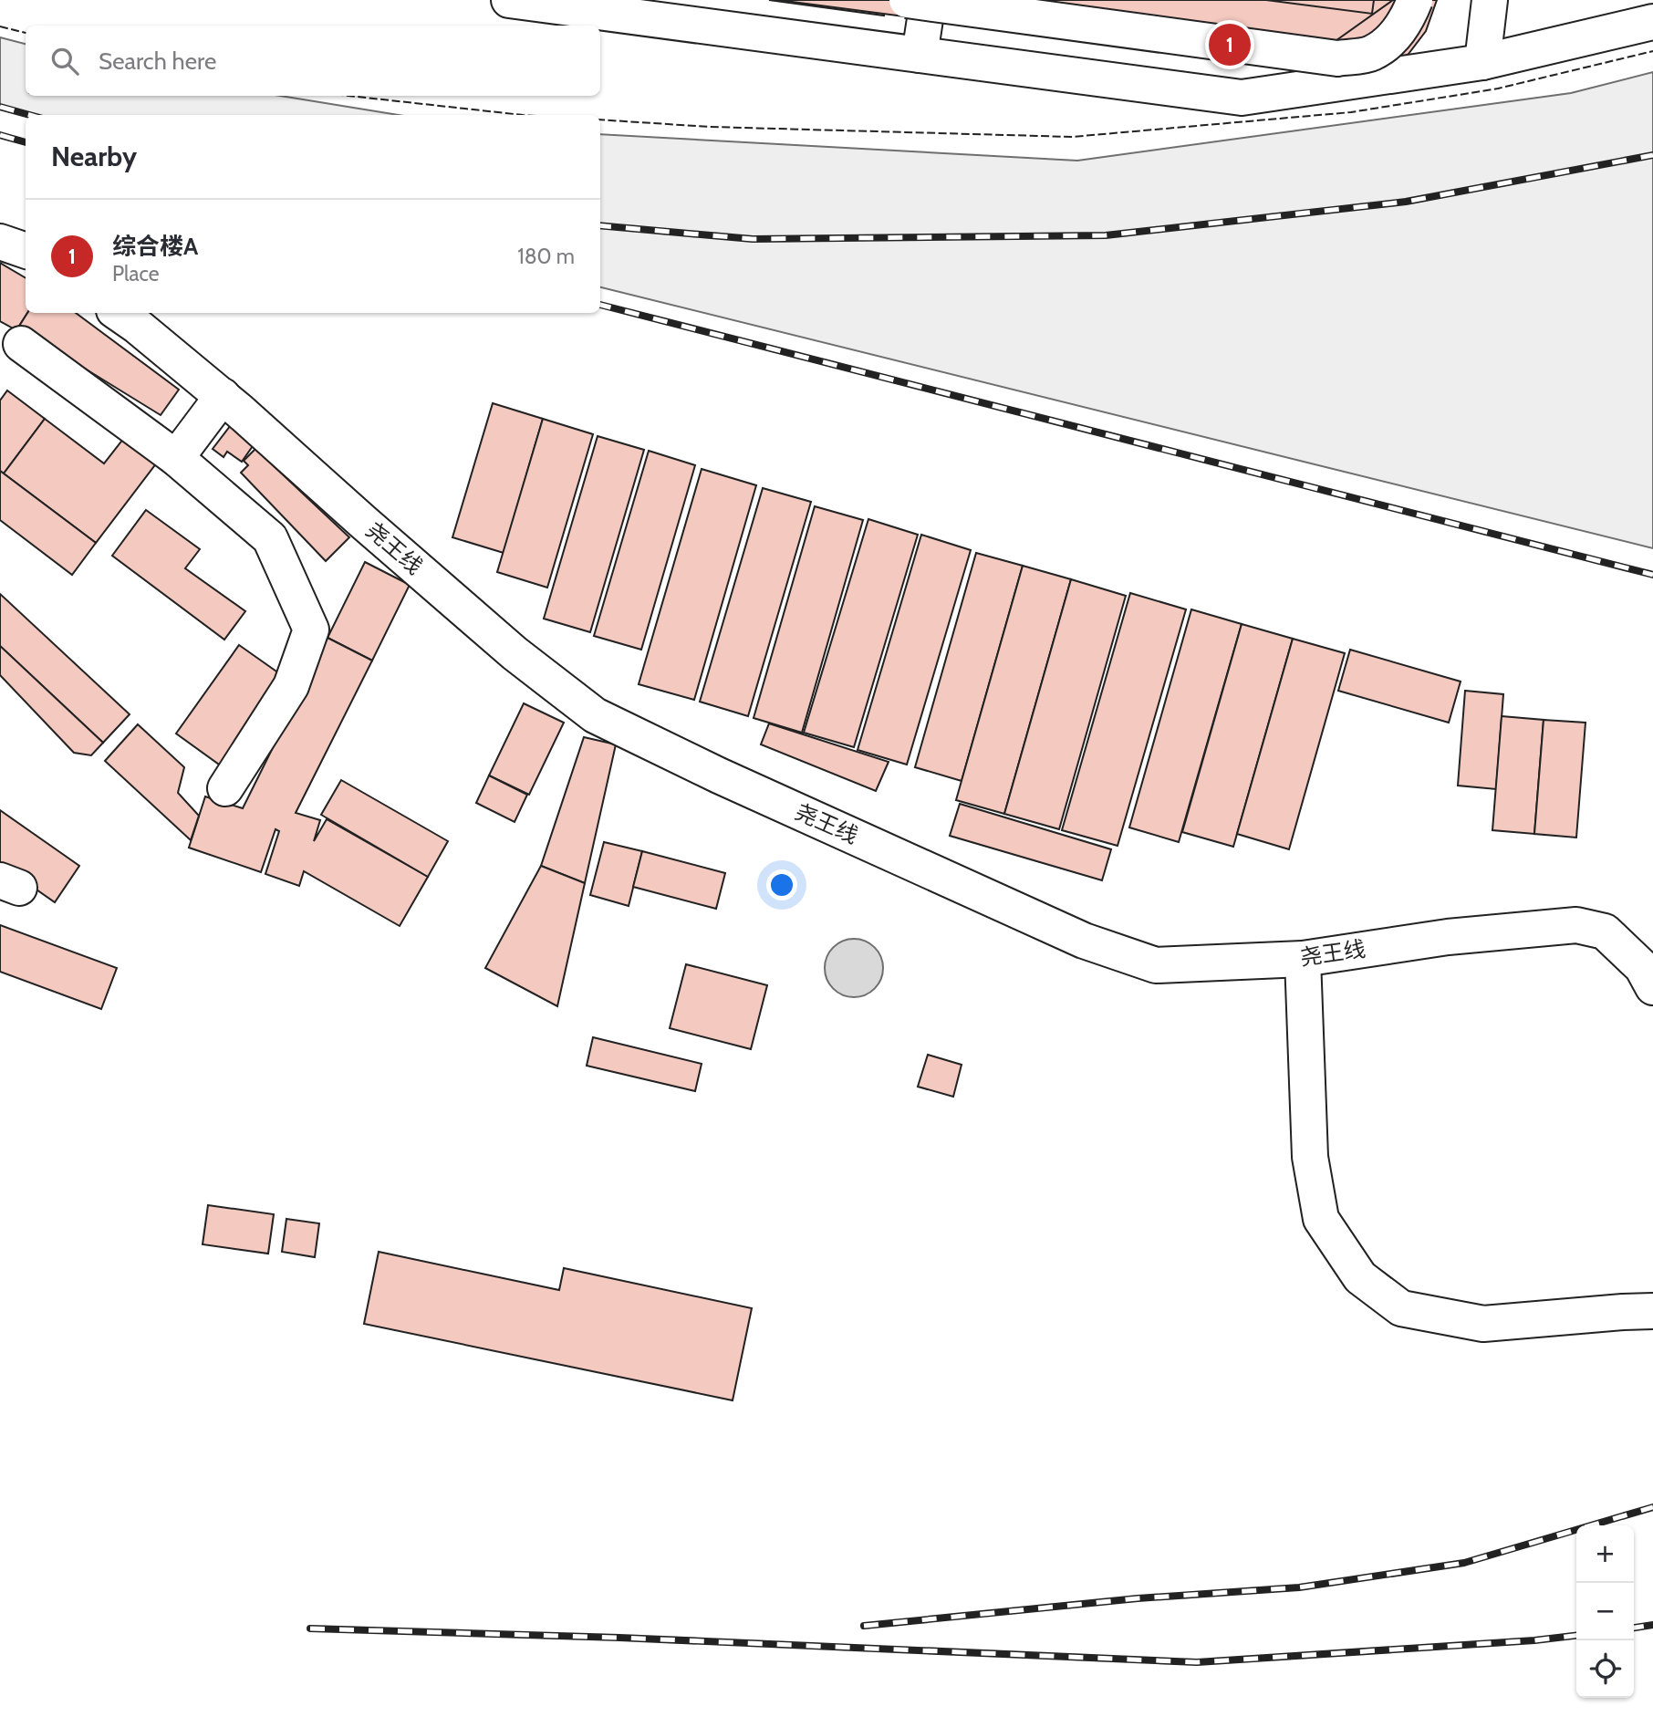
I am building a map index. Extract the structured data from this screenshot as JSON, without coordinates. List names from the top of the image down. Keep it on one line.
{"streets":{"street":["尧王线"]},"page":{"pins":"1","search":"Search here","heading":"Nearby","list":[{"mark":"1","name":"综合楼A","note":"Place","value":"180 m"}],"map_buttons":["+","−"]}}
